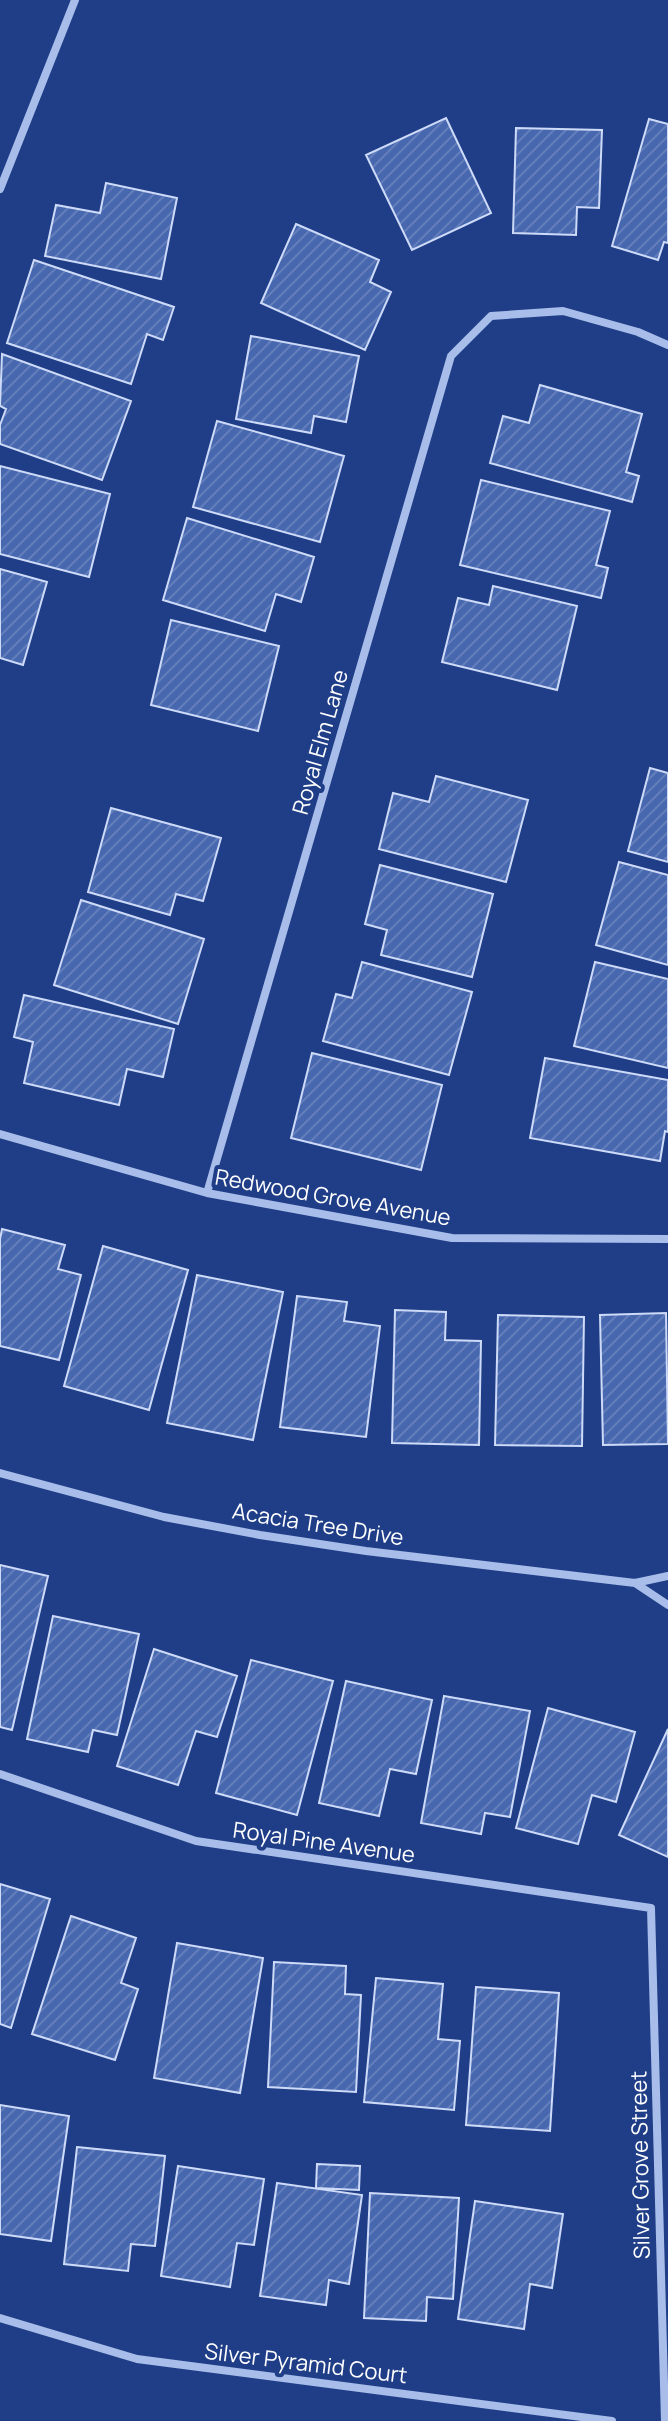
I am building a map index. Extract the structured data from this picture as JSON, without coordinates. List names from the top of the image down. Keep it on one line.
{"streets":{"street":["Royal Elm Lane","Redwood Grove Avenue","Acacia Tree Drive","Royal Pine Avenue","Silver Grove Street","Silver Pyramid Court"]},"crossings":[["Royal Elm Lane","Redwood Grove Avenue"],["Royal Pine Avenue","Silver Grove Street"]]}
